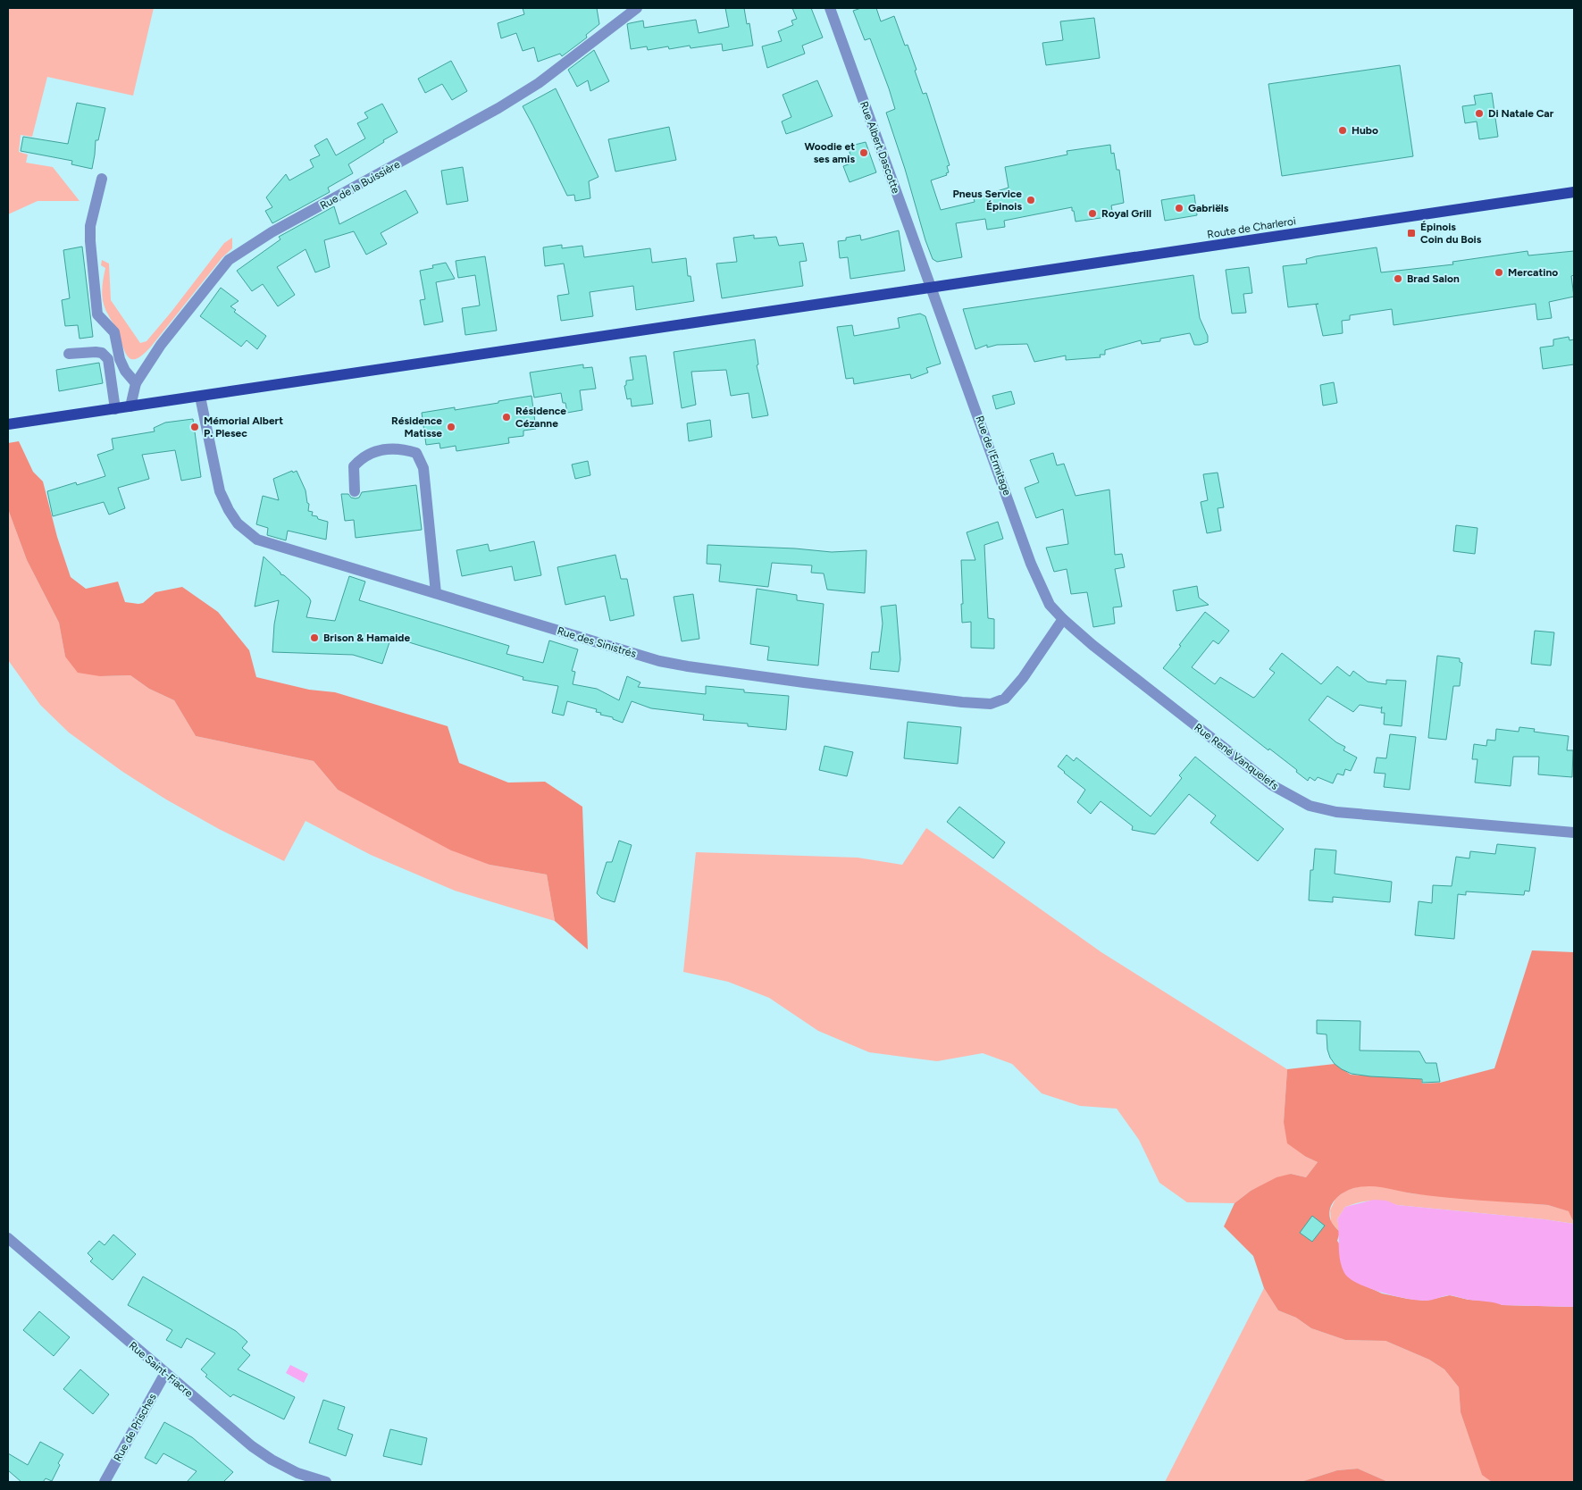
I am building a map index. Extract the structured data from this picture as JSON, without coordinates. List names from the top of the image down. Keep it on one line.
{"streets":{"main road":["Route de Charleroi"],"street":["Rue Albert Dascotte","Rue de la Buissière","Rue de l'Ermitage","Rue des Sinistrés","Rue René Vanquelefs","Rue Saint-Fiacre","Rue de Prisches"]},"crossings":[["Rue Albert Dascotte","Route de Charleroi"],["Rue Albert Dascotte","Rue de l'Ermitage"],["Rue de la Buissière","Route de Charleroi"],["Route de Charleroi","Rue de l'Ermitage"],["Route de Charleroi","Rue des Sinistrés"],["Rue de l'Ermitage","Rue des Sinistrés"],["Rue de l'Ermitage","Rue René Vanquelefs"],["Rue des Sinistrés","Rue René Vanquelefs"],["Rue Saint-Fiacre","Rue de Prisches"]],"places":{"other":["Di Natale Car","Hubo","Woodie et ses amis","Pneus Service Épinois","Gabriëls","Royal Grill","Mercatino","Brad Salon","Résidence Cézanne","Mémorial Albert P. Plesec","Résidence Matisse","Brison & Hamaide"],"transit":["Épinois Coin du Bois"]}}
